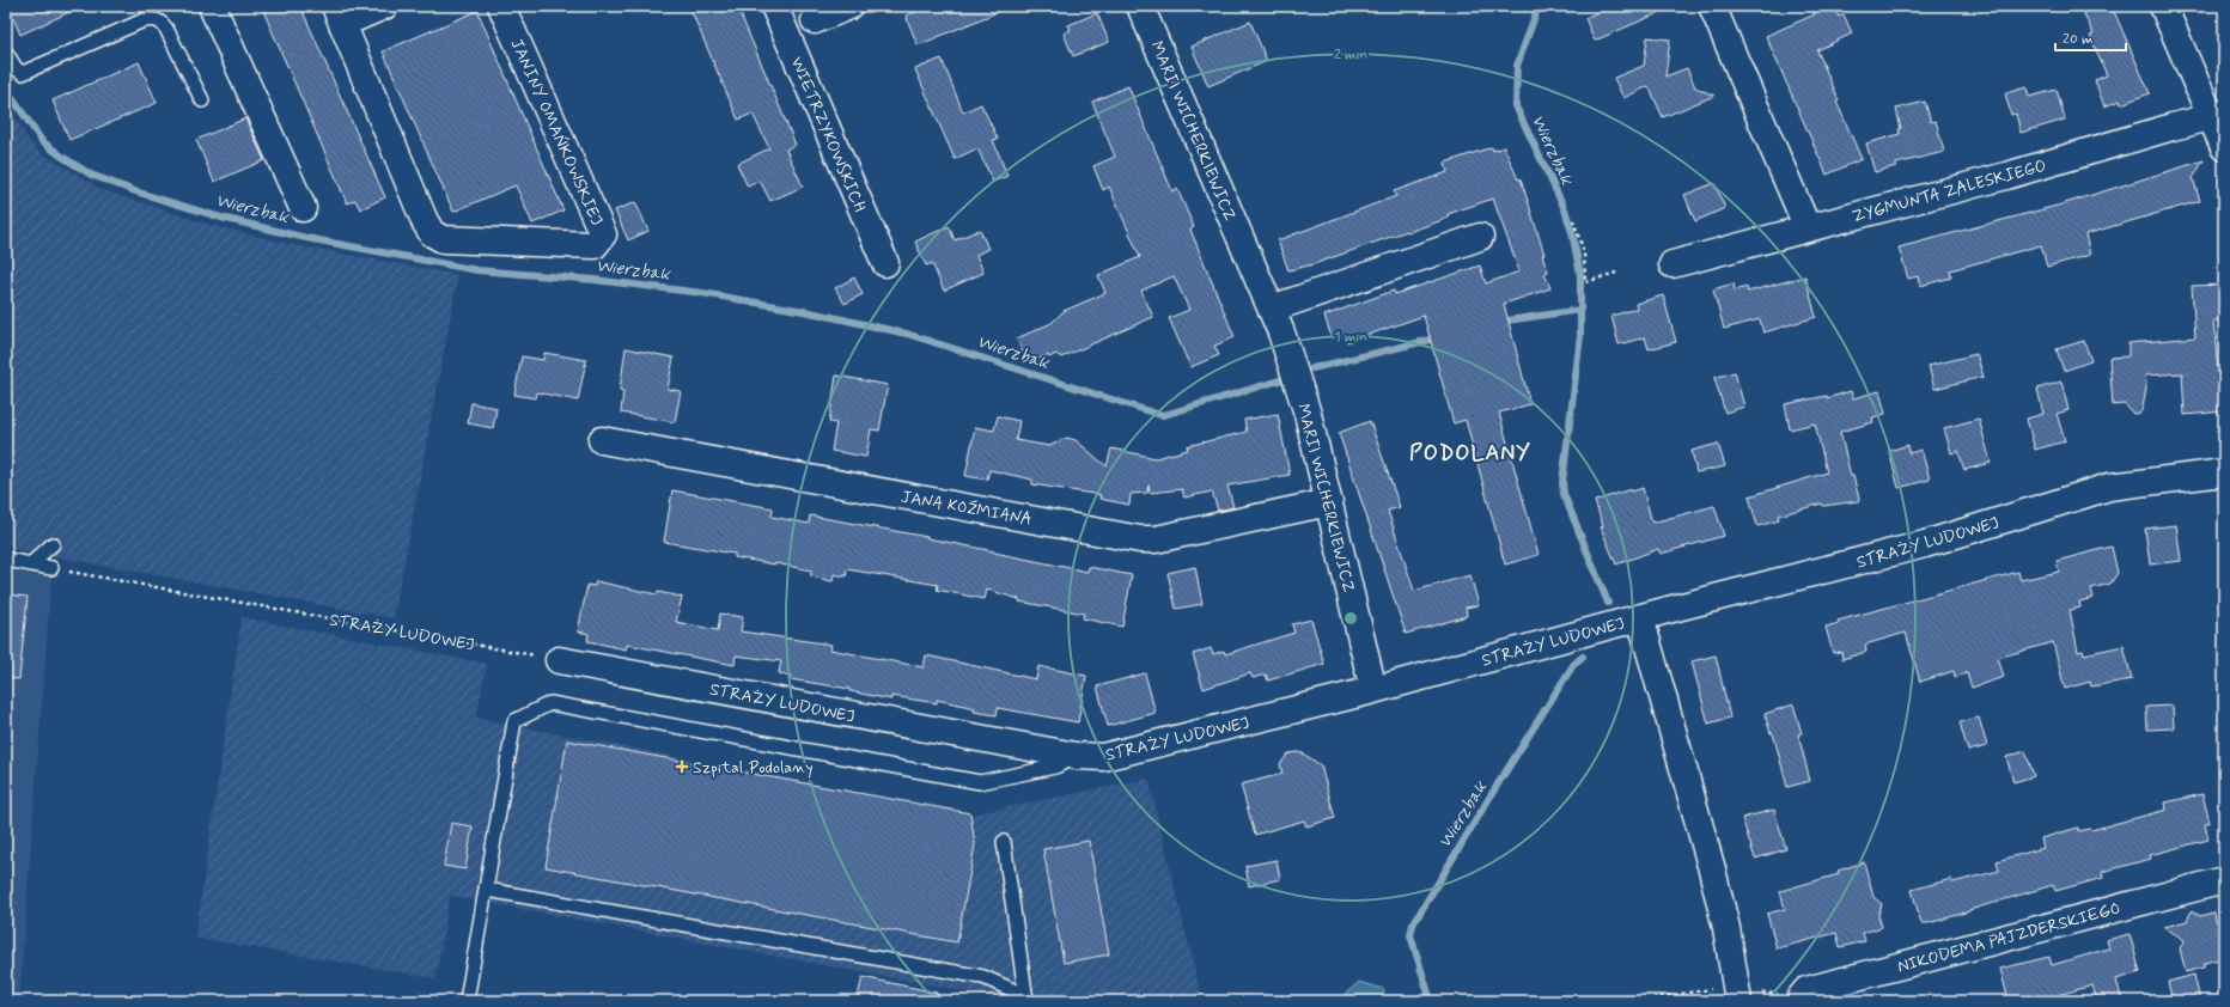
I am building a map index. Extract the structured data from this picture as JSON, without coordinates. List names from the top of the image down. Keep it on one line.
{"streets":{"street":["MARII WICHERKIEWICZ","JANINY OMAŃKOWSKIEJ","WIETRZYKOWSKICH","ZYGMUNTA ZALESKIEGO","JANA KOŹMIANA","STRAŻY LUDOWEJ","NIKODEMA PAJZDERSKIEGO"]},"crossings":[["MARII WICHERKIEWICZ","JANA KOŹMIANA"],["MARII WICHERKIEWICZ","STRAŻY LUDOWEJ"]],"districts":["PODOLANY"],"water":["Wierzbak"],"places":{"health":["Szpital Podolany"]},"scale_bar":"20 m","rings":["2 min","1 min"]}
